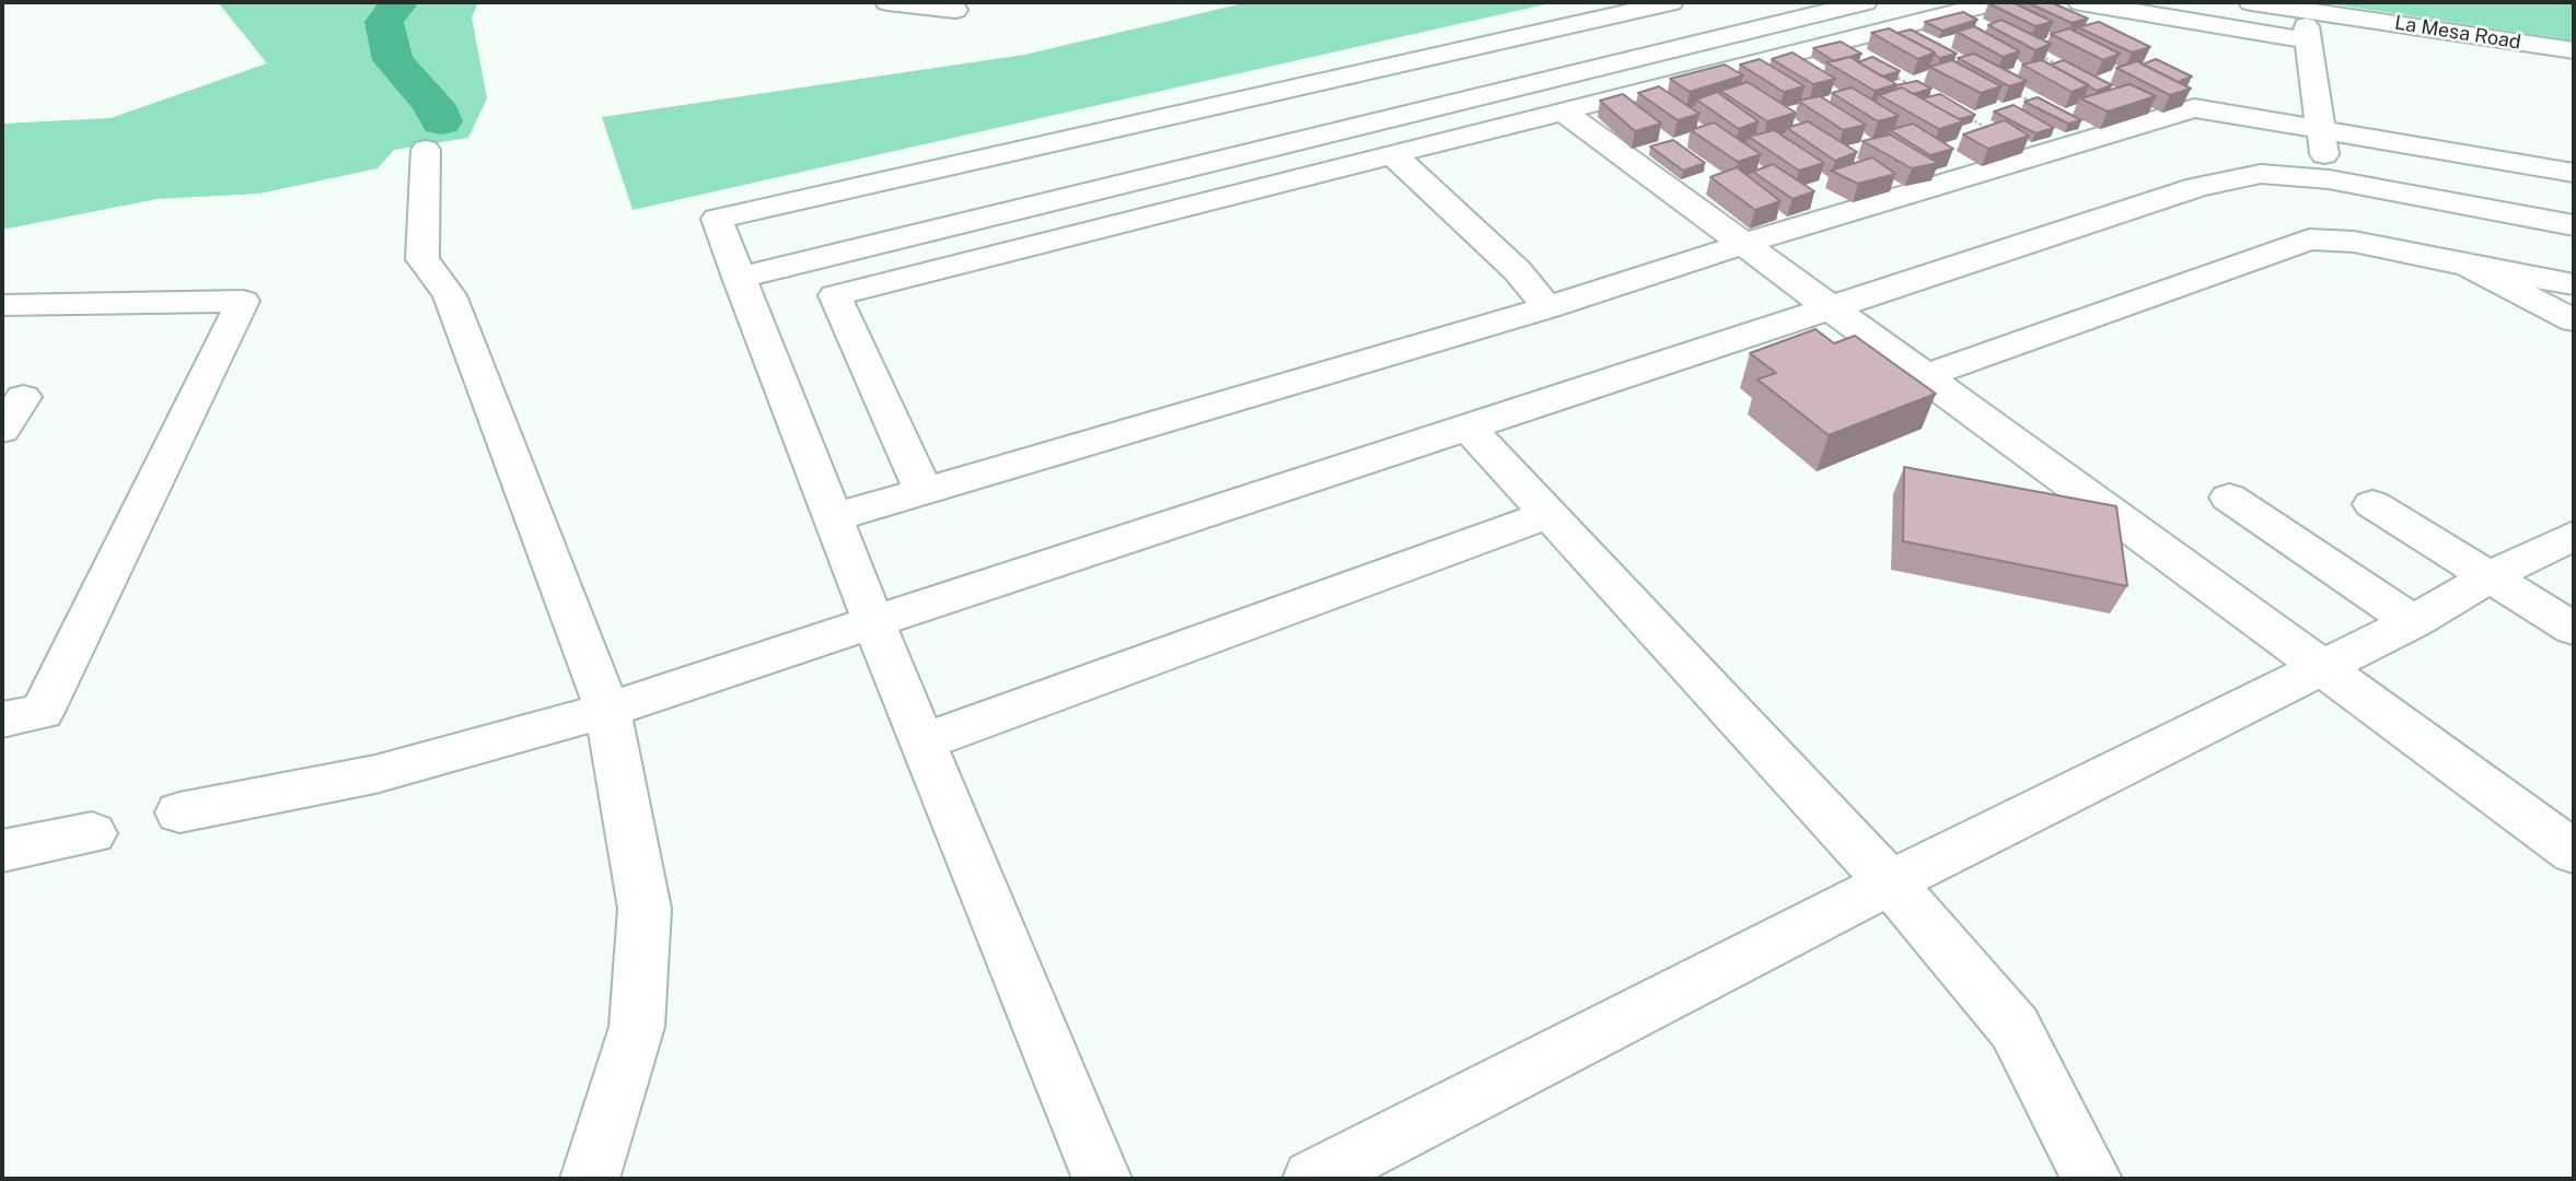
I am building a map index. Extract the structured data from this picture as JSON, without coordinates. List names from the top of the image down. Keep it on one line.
{"streets":{"street":["La Mesa Road"]}}
